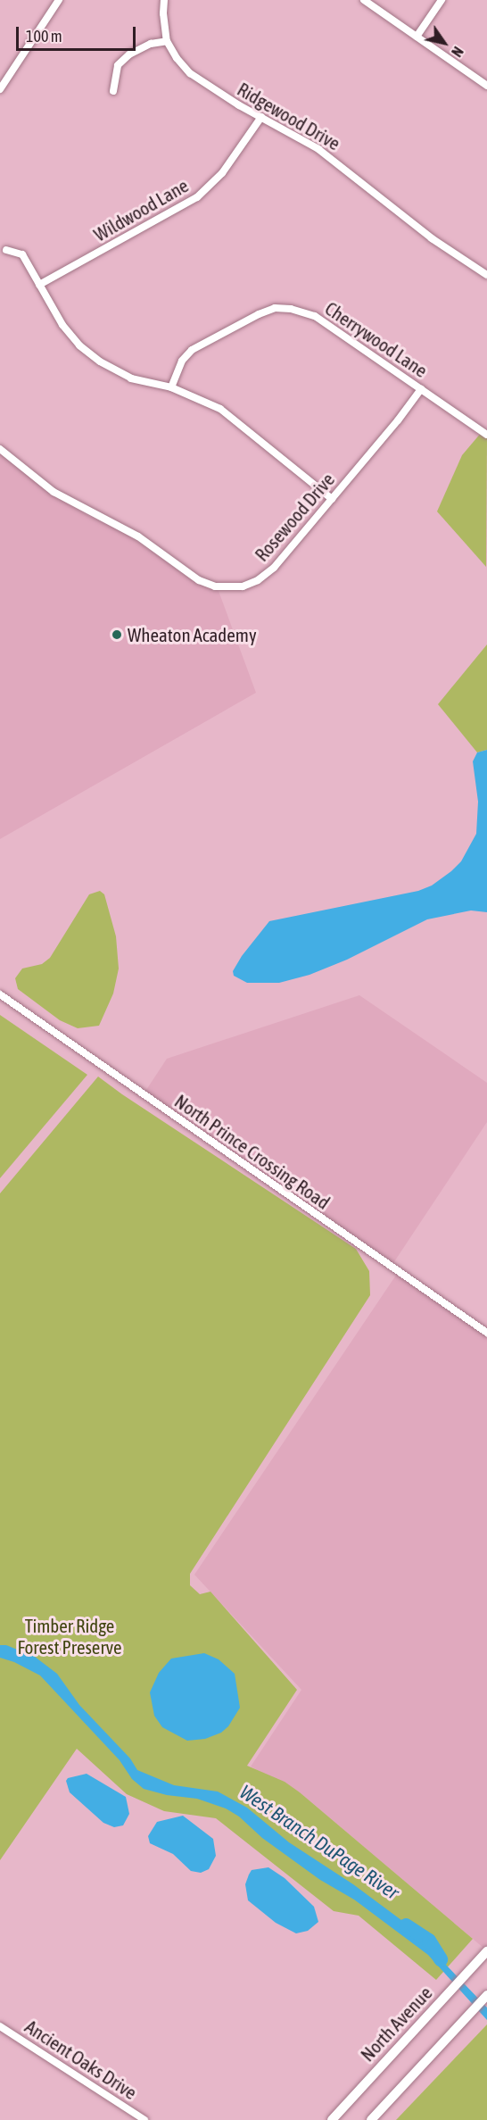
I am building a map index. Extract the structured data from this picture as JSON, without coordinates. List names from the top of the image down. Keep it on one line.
{"streets":{"main road":["North Avenue"],"street":["Ridgewood Drive","Wildwood Lane","Cherrywood Lane","Rosewood Drive","North Prince Crossing Road","Ancient Oaks Drive"]},"crossings":[["Ridgewood Drive","Wildwood Lane"],["Cherrywood Lane","Rosewood Drive"]],"water":["West Branch DuPage River"],"parks":["Timber Ridge Forest Preserve"],"places":["Wheaton Academy"],"scale_bar":"100 m","north":"bottom right"}
